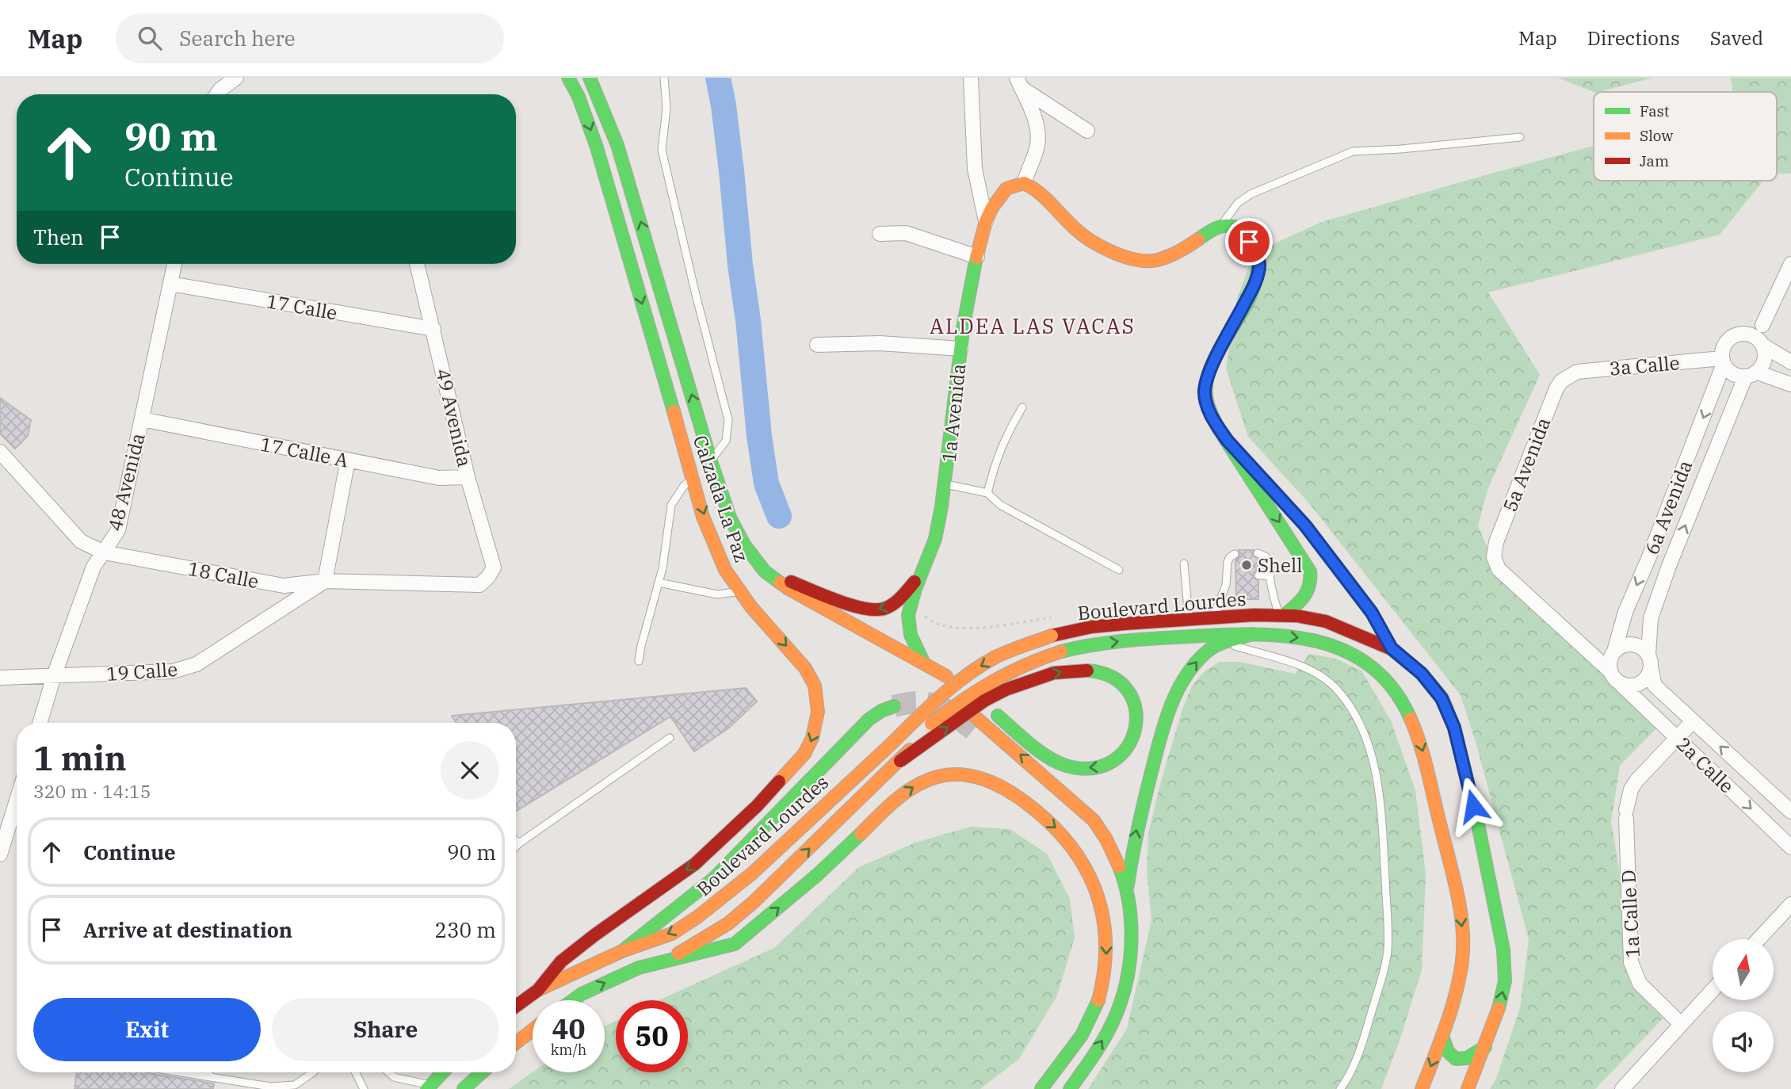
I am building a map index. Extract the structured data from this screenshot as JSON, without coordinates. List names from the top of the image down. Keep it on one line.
{"streets":{"main road":["1a Avenida","Calzada La Paz","Boulevard Lourdes"],"street":["17 Calle","3a Calle","49 Avenida","17 Calle A","5a Avenida","48 Avenida","6a Avenida","18 Calle","19 Calle","2a Calle","1a Calle D"]},"crossings":[["17 Calle","49 Avenida"],["17 Calle","48 Avenida"],["3a Calle","5a Avenida"],["3a Calle","6a Avenida"],["1a Avenida","Calzada La Paz"],["49 Avenida","17 Calle A"],["49 Avenida","18 Calle"],["17 Calle A","48 Avenida"],["5a Avenida","6a Avenida"],["5a Avenida","2a Calle"],["48 Avenida","18 Calle"],["48 Avenida","19 Calle"],["Calzada La Paz","Boulevard Lourdes"],["6a Avenida","2a Calle"],["18 Calle","19 Calle"],["2a Calle","1a Calle D"]],"districts":["ALDEA LAS VACAS"],"places":["Shell"],"legend":["Fast","Slow","Jam"],"north":"top","page":{"header":"Map","search":"Search here","nav":["Map","Directions","Saved"],"turn":["90 m","Continue"],"then":"Then","heading":["1 min","320 m · 14:15"],"list":[{"name":"Continue","value":"90 m"},{"name":"Arrive at destination","value":"230 m"}],"buttons":["Exit","Share"],"speed":"40 km/h","limit":"50"}}
